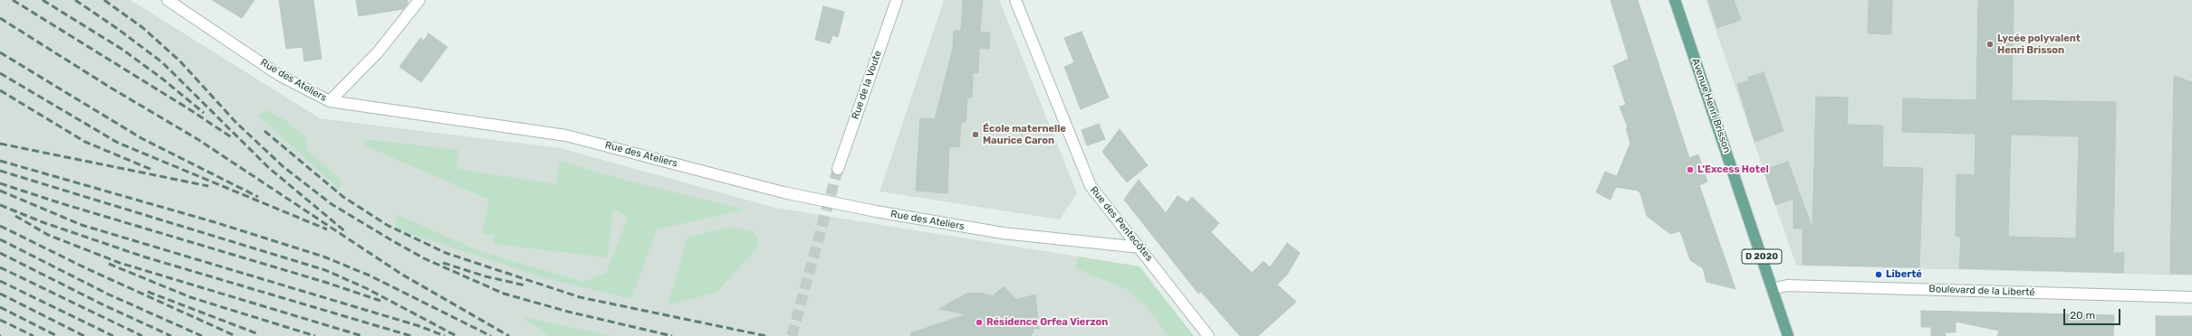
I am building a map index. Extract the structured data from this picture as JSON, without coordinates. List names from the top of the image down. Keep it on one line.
{"streets":{"main road":["Avenue Henri Brisson","D 2020"],"street":["Rue des Ateliers","Rue de la Voute","Rue des Pentecôtes","Boulevard de la Liberté"]},"crossings":[["Rue des Ateliers","Rue des Pentecôtes"],["Avenue Henri Brisson","Boulevard de la Liberté"]],"places":["Lycée polyvalent Henri Brisson","École maternelle Maurice Caron","L'Excess Hotel","Liberté","Résidence Orfea Vierzon"],"scale_bar":"20 m"}
